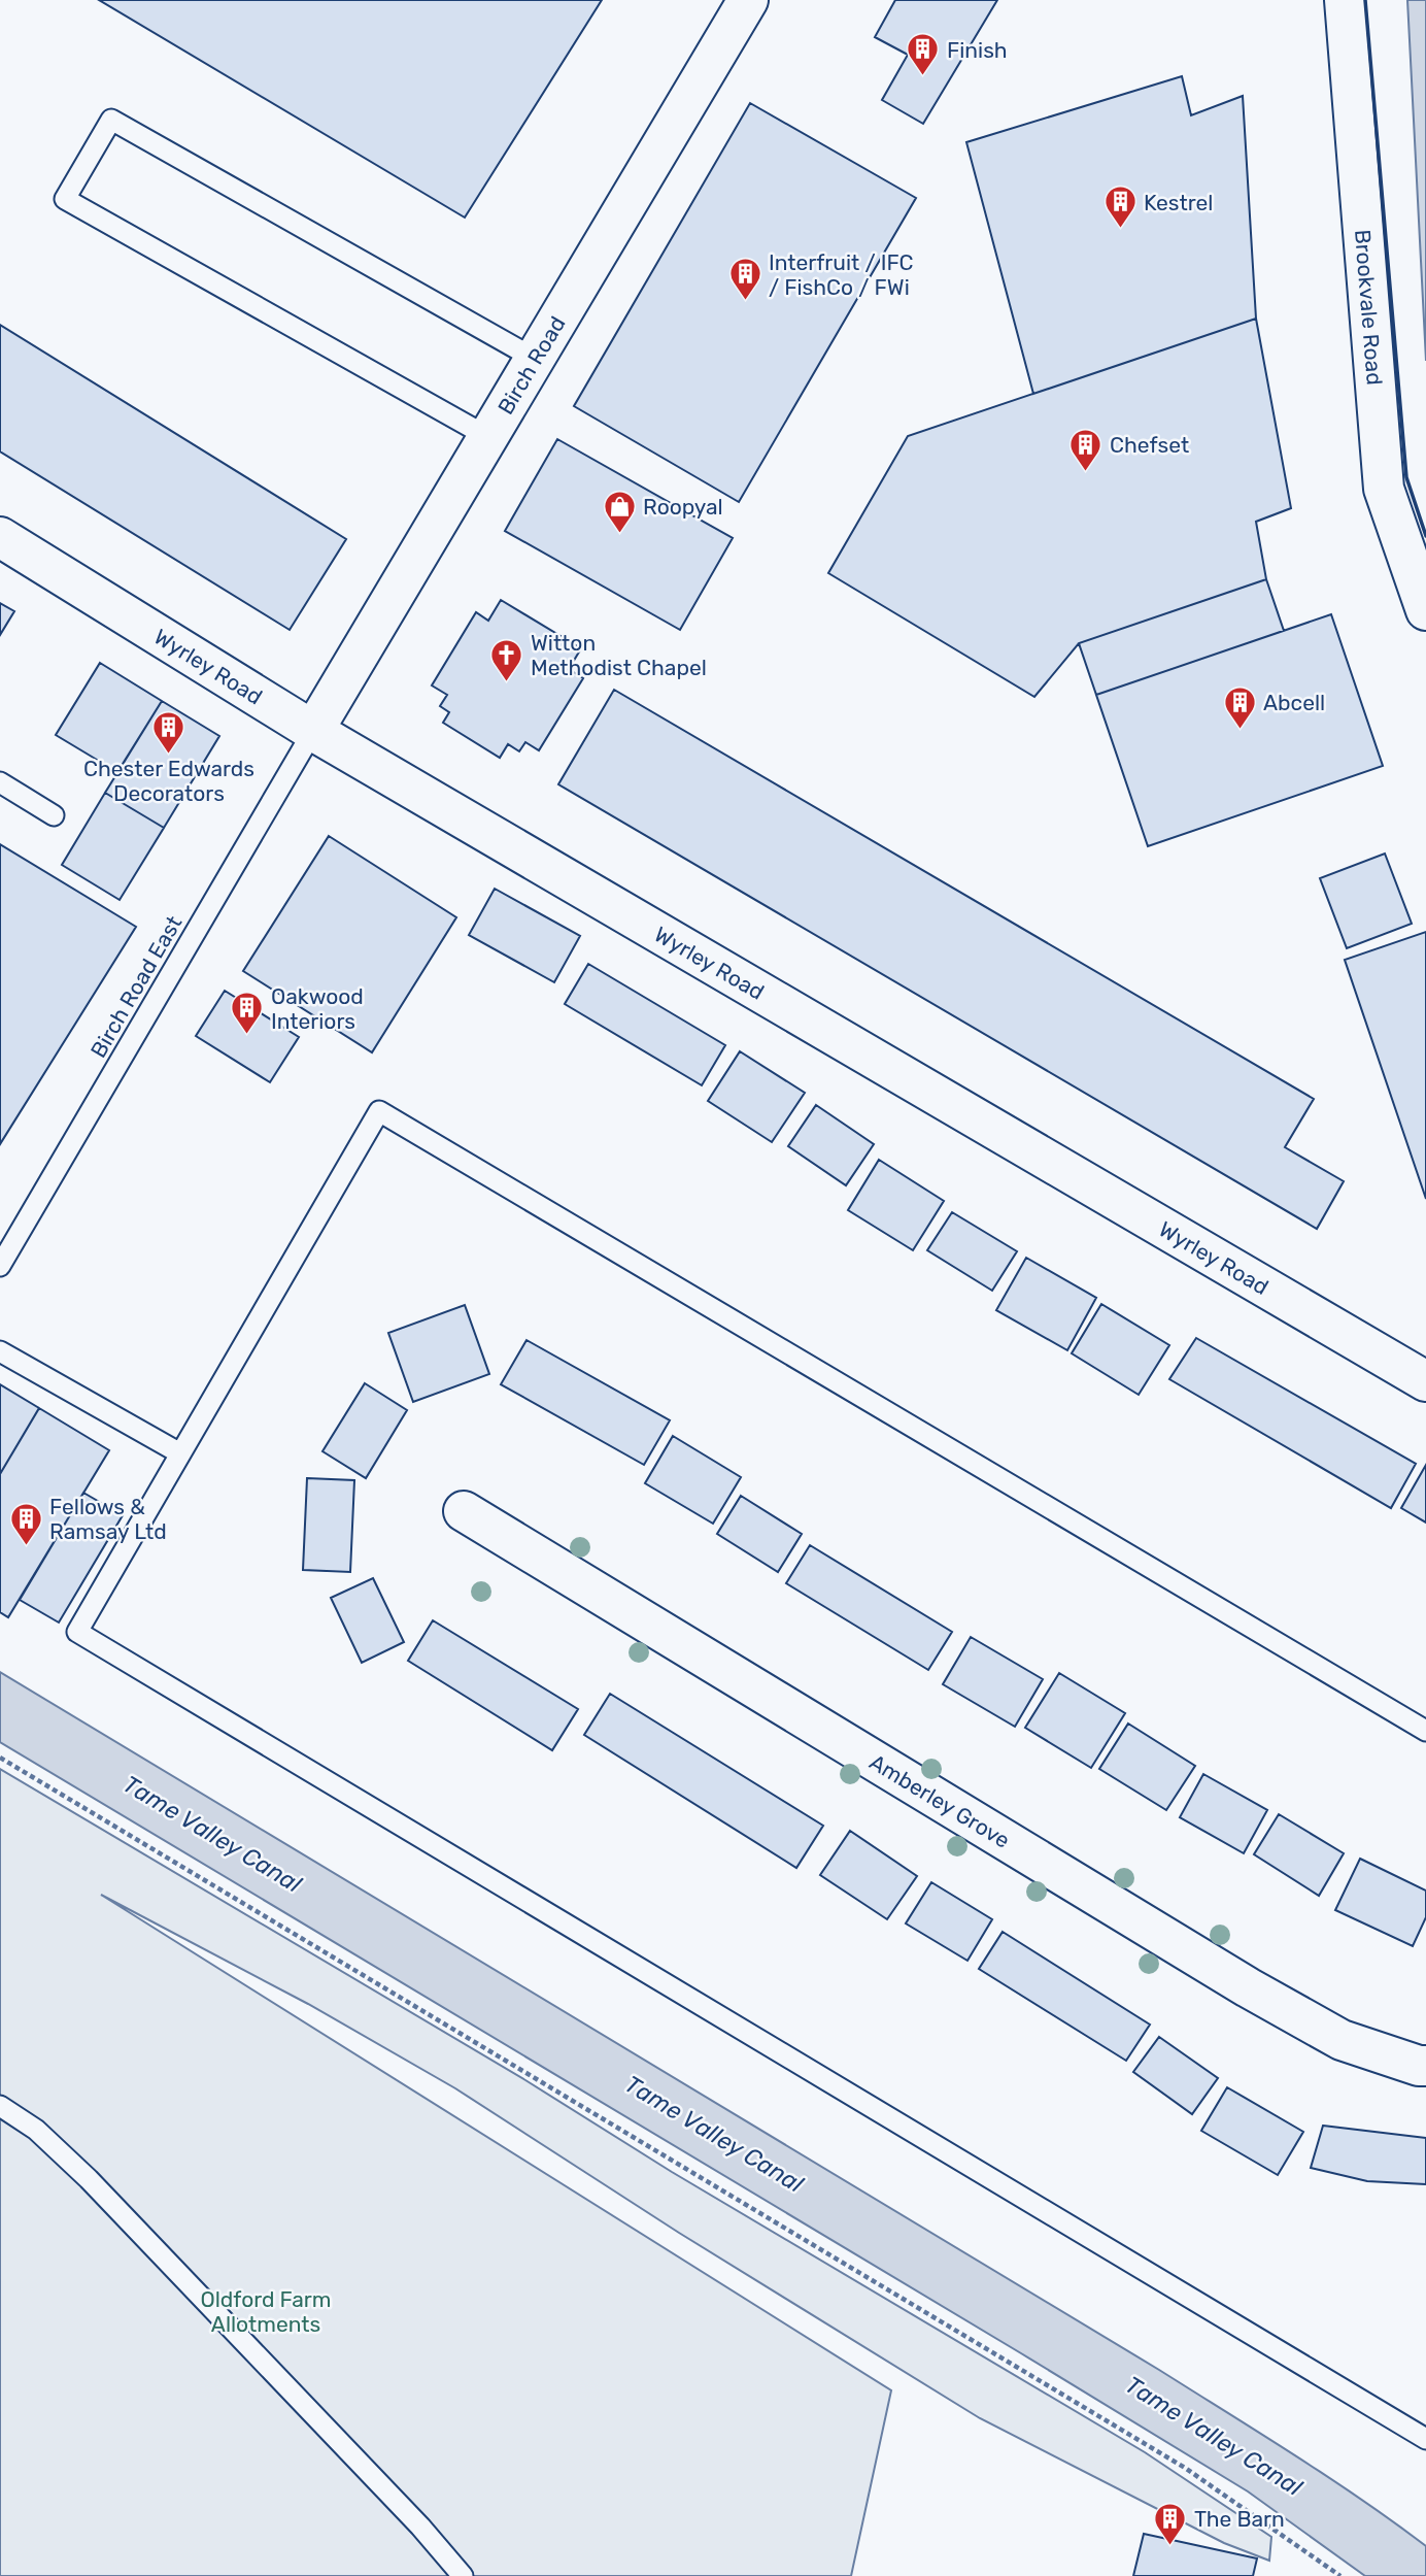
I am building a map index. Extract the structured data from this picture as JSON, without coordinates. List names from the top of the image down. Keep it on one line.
{"streets":{"street":["Brookvale Road","Birch Road","Wyrley Road","Amberley Grove"],"lane":["Birch Road East"]},"crossings":[["Birch Road","Wyrley Road"],["Birch Road","Birch Road East"],["Wyrley Road","Birch Road East"]],"water":["Tame Valley Canal"],"parks":["Oldford Farm Allotments"],"places":{"building":["Finish","Kestrel","Interfruit / IFC / FishCo / FWi","Chefset","Abcell","Chester Edwards Decorators","Oakwood Interiors","Fellows & Ramsay Ltd","The Barn"],"shop":["Roopyal"],"church":["Witton Methodist Chapel"]}}
